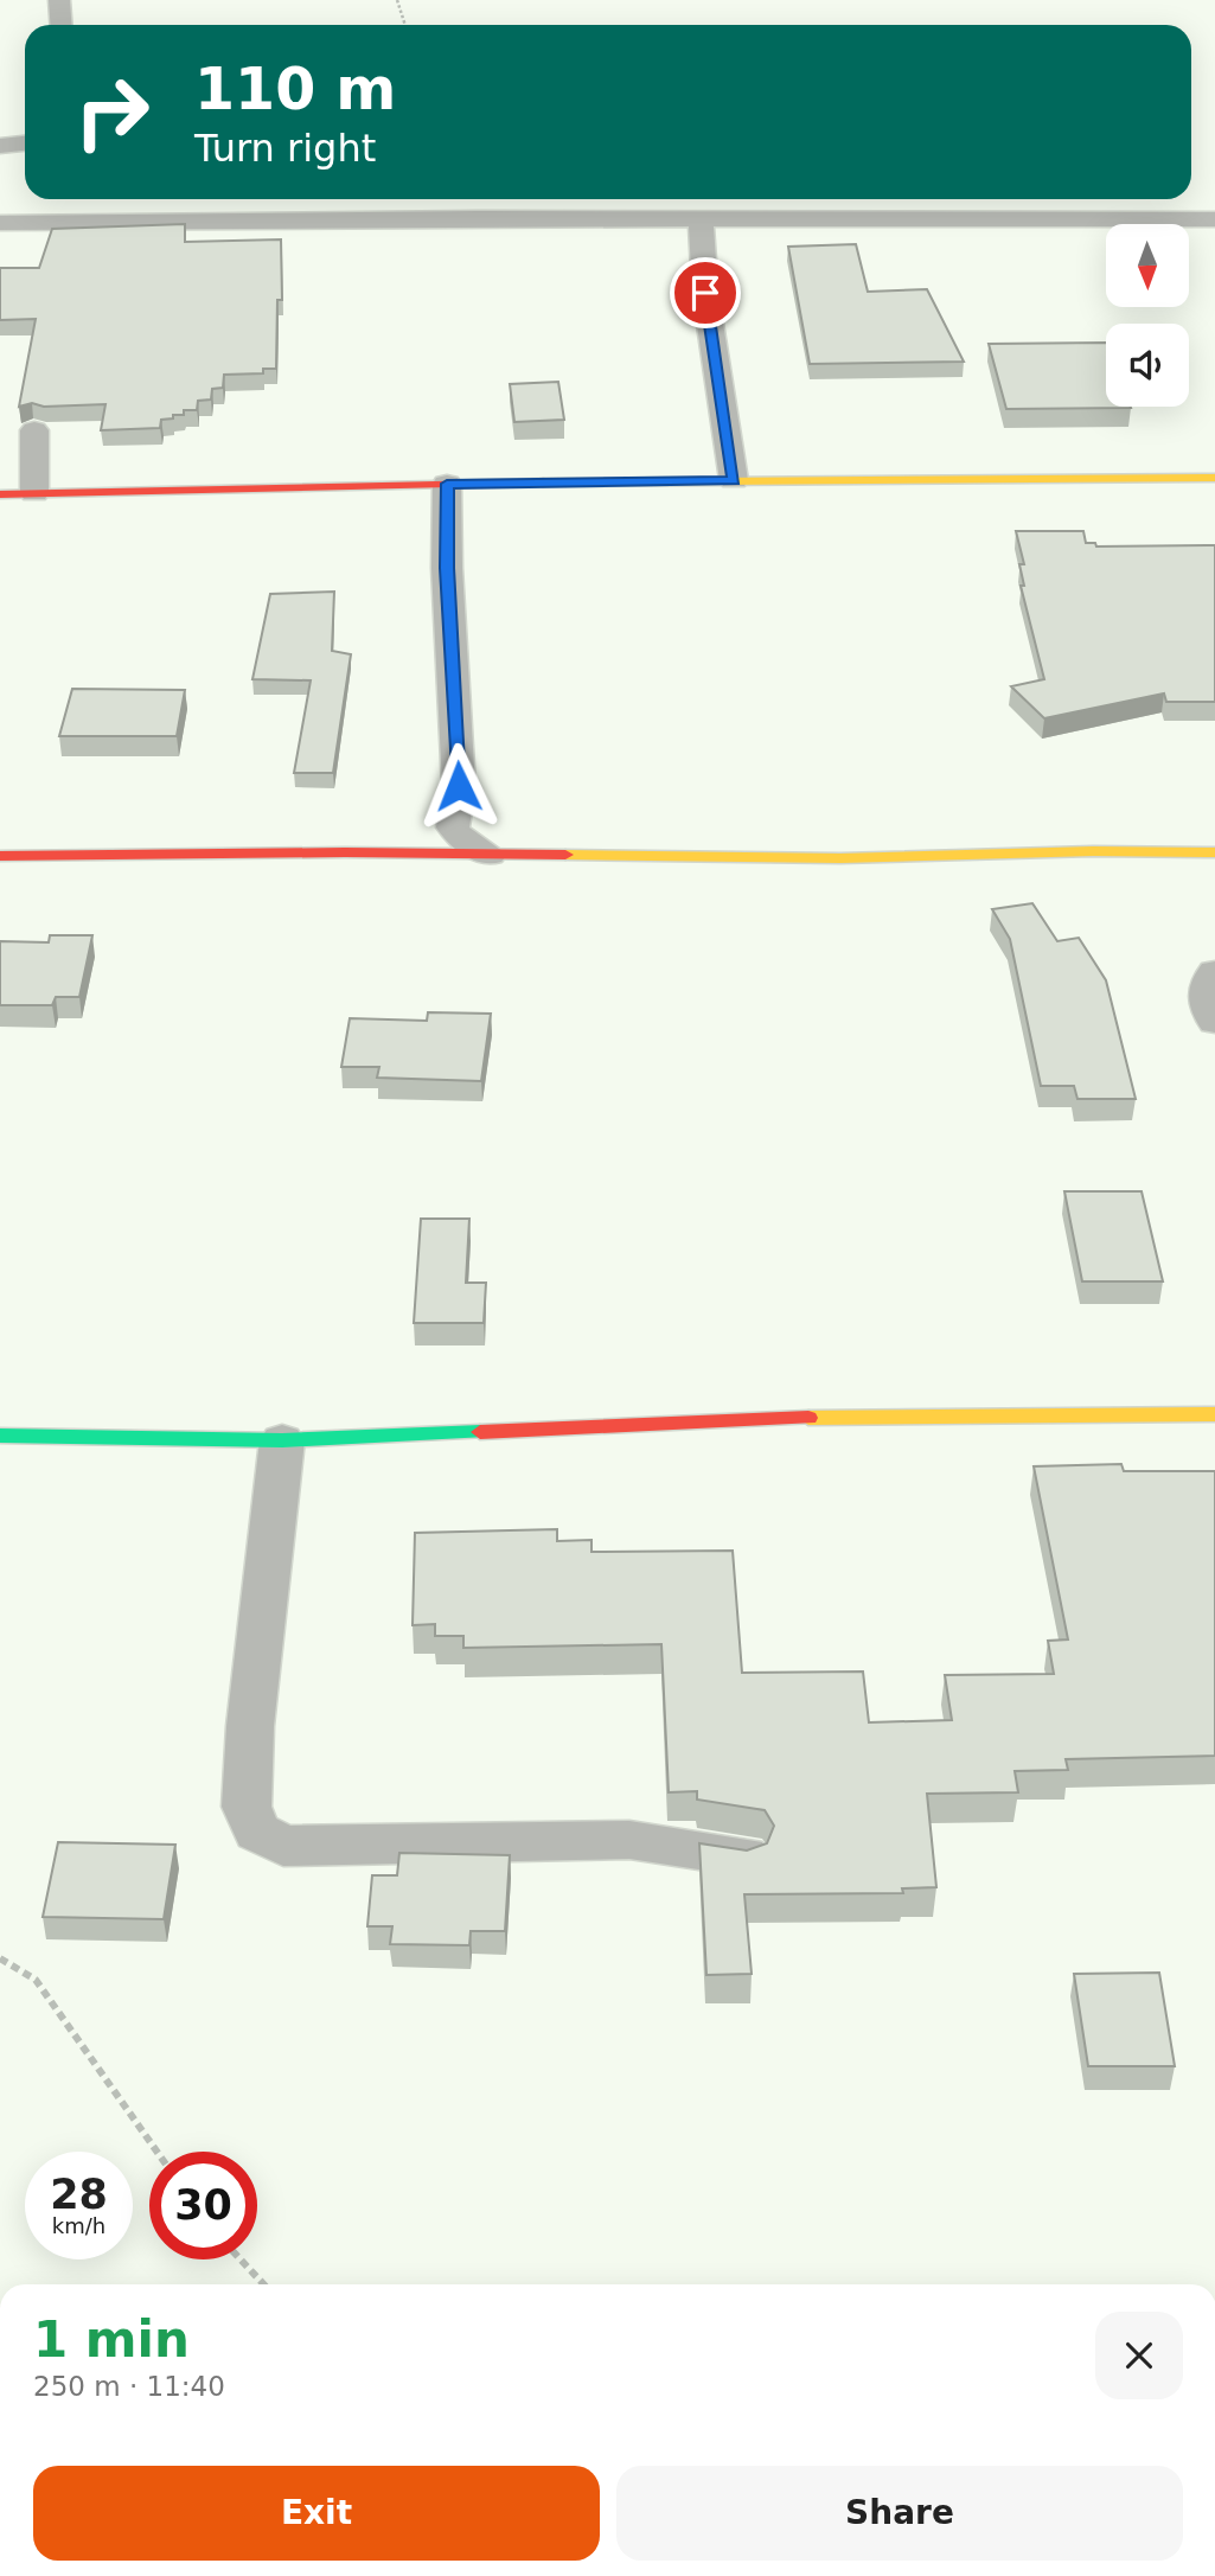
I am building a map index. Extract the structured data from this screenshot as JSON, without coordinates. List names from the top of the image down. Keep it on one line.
{"north":"bottom","page":{"turn":["110 m","Turn right"],"speed":"28 km/h","limit":"30","heading":["1 min","250 m · 11:40"],"buttons":["Exit","Share"]}}
